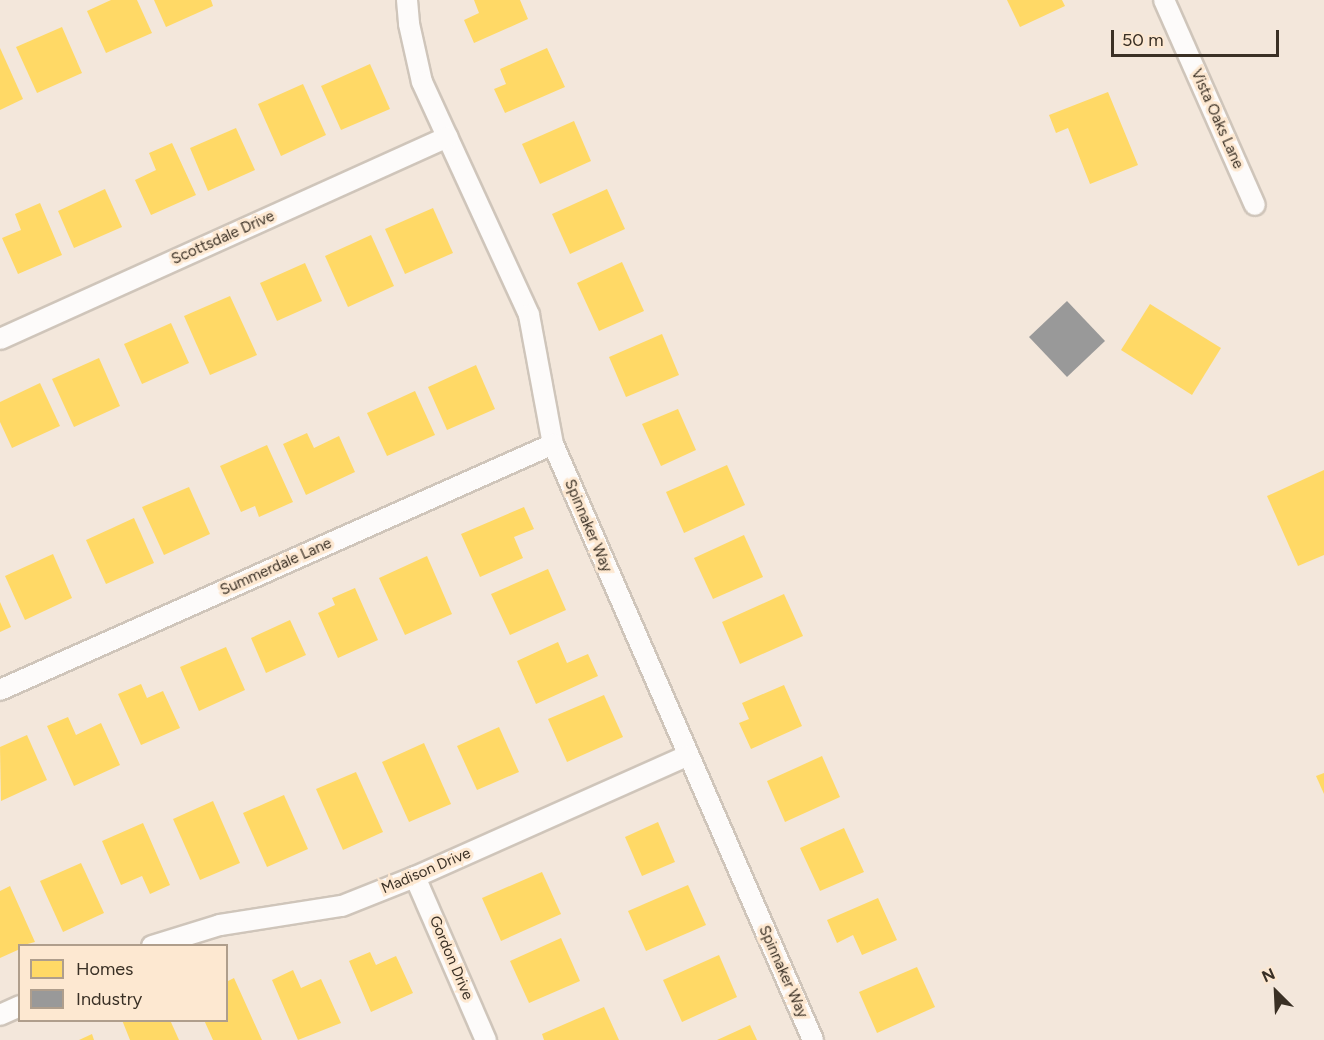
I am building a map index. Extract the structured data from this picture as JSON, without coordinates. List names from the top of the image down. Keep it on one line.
{"streets":{"street":["Vista Oaks Lane","Scottsdale Drive","Spinnaker Way","Summerdale Lane","Madison Drive","Gordon Drive"]},"crossings":[["Scottsdale Drive","Spinnaker Way"],["Spinnaker Way","Summerdale Lane"],["Spinnaker Way","Madison Drive"],["Madison Drive","Gordon Drive"]],"legend":["Homes","Industry"],"scale_bar":"50 m","north":"top left"}
